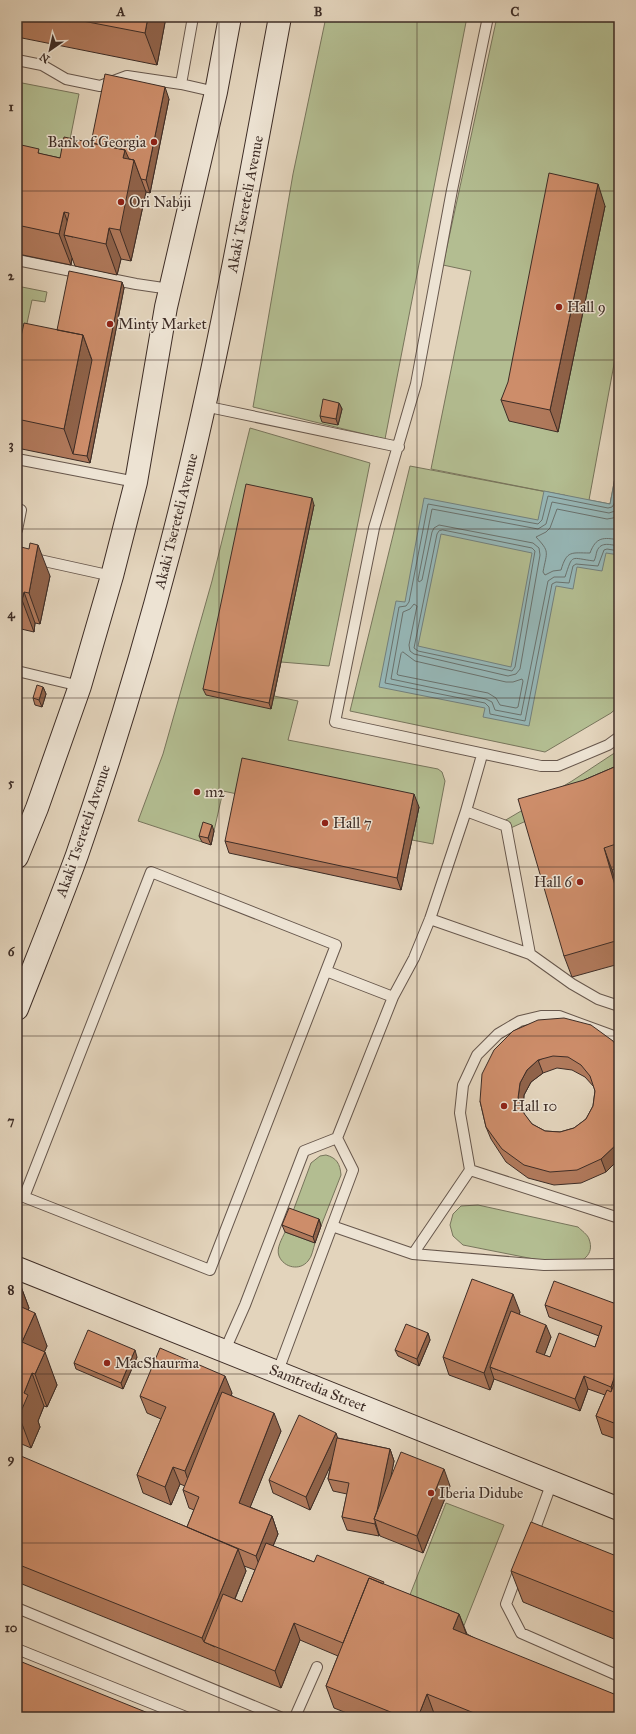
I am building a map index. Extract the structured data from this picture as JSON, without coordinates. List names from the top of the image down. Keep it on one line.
{"streets":{"main road":["Akaki Tsereteli Avenue","Samtredia Street"]},"places":["Bank of Georgia","Ori Nabiji","Hall 9","Minty Market","m2","Hall 7","Hall 6","Hall 10","MacShaurma","Iberia Didube"],"north":"bottom left","grid":{"columns":["A","B","C"],"rows":["1","2","3","4","5","6","7","8","9","10"]}}
